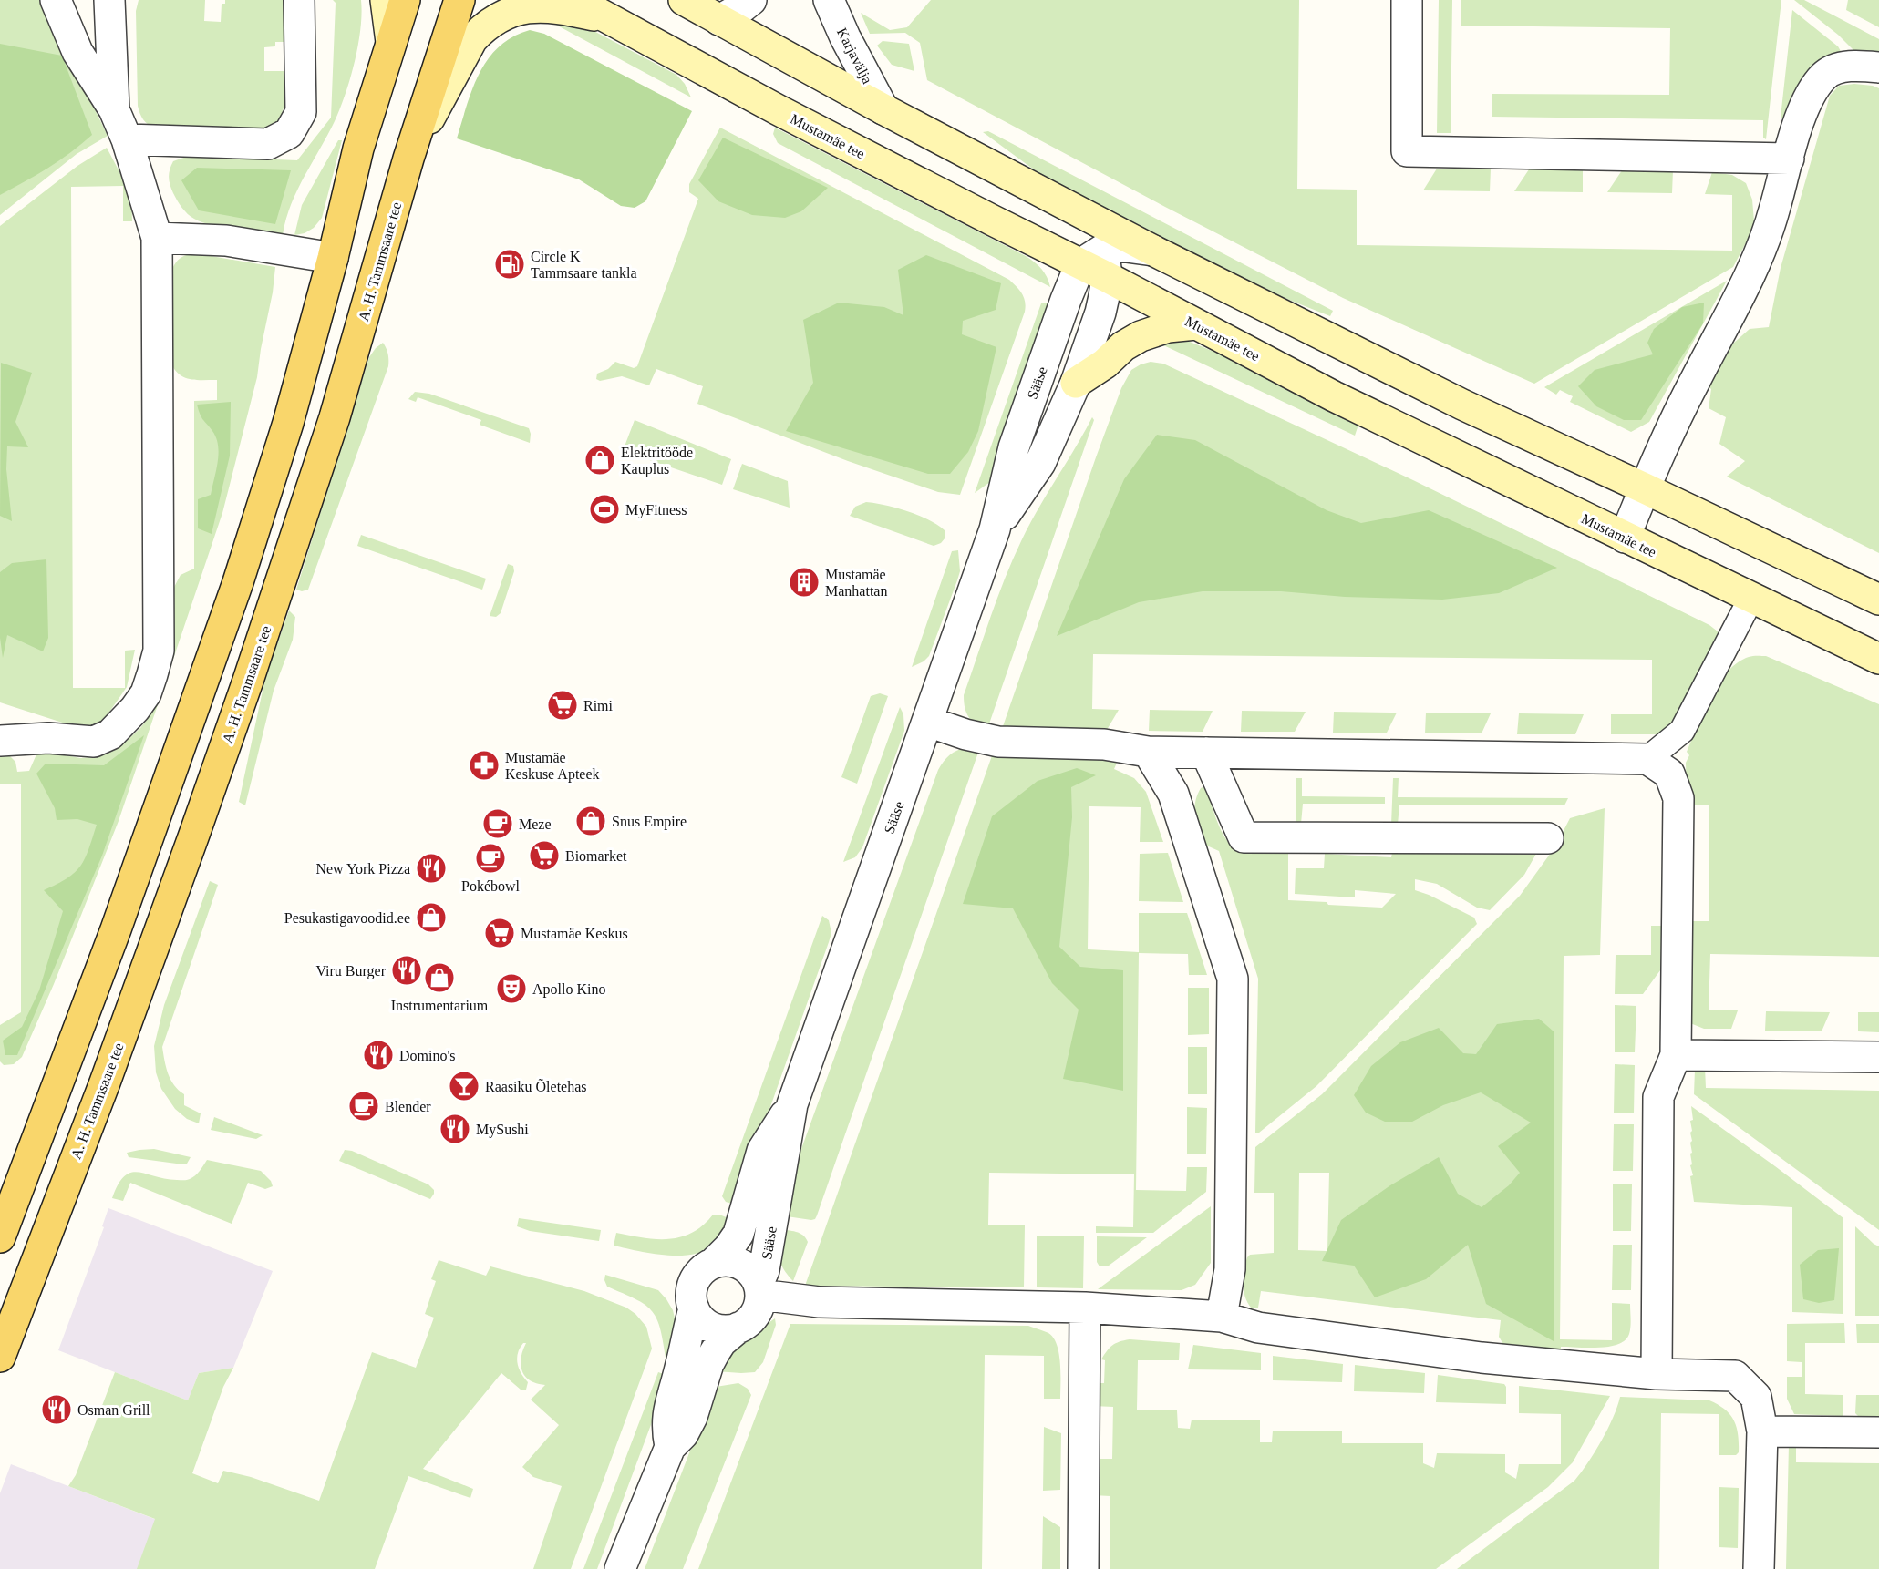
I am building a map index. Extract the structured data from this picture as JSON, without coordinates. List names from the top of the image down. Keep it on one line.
{"streets":{"main road":["Mustamäe tee","A. H. Tammsaare tee"],"street":["Karjavälja","Sääse"]},"crossings":[["Mustamäe tee","Sääse"]],"places":{"fuel station":["Circle K Tammsaare tankla"],"shop":["Elektritööde Kauplus","Snus Empire","Pesukastigavoodid.ee","Instrumentarium"],"sports":["MyFitness"],"building":["Mustamäe Manhattan"],"supermarket":["Rimi","Biomarket","Mustamäe Keskus"],"pharmacy":["Mustamäe Keskuse Apteek"],"cafe":["Meze","Pokébowl","Blender"],"restaurant":["New York Pizza","Viru Burger","Domino's","MySushi","Osman Grill"],"theatre":["Apollo Kino"],"bar":["Raasiku Õletehas"]}}
